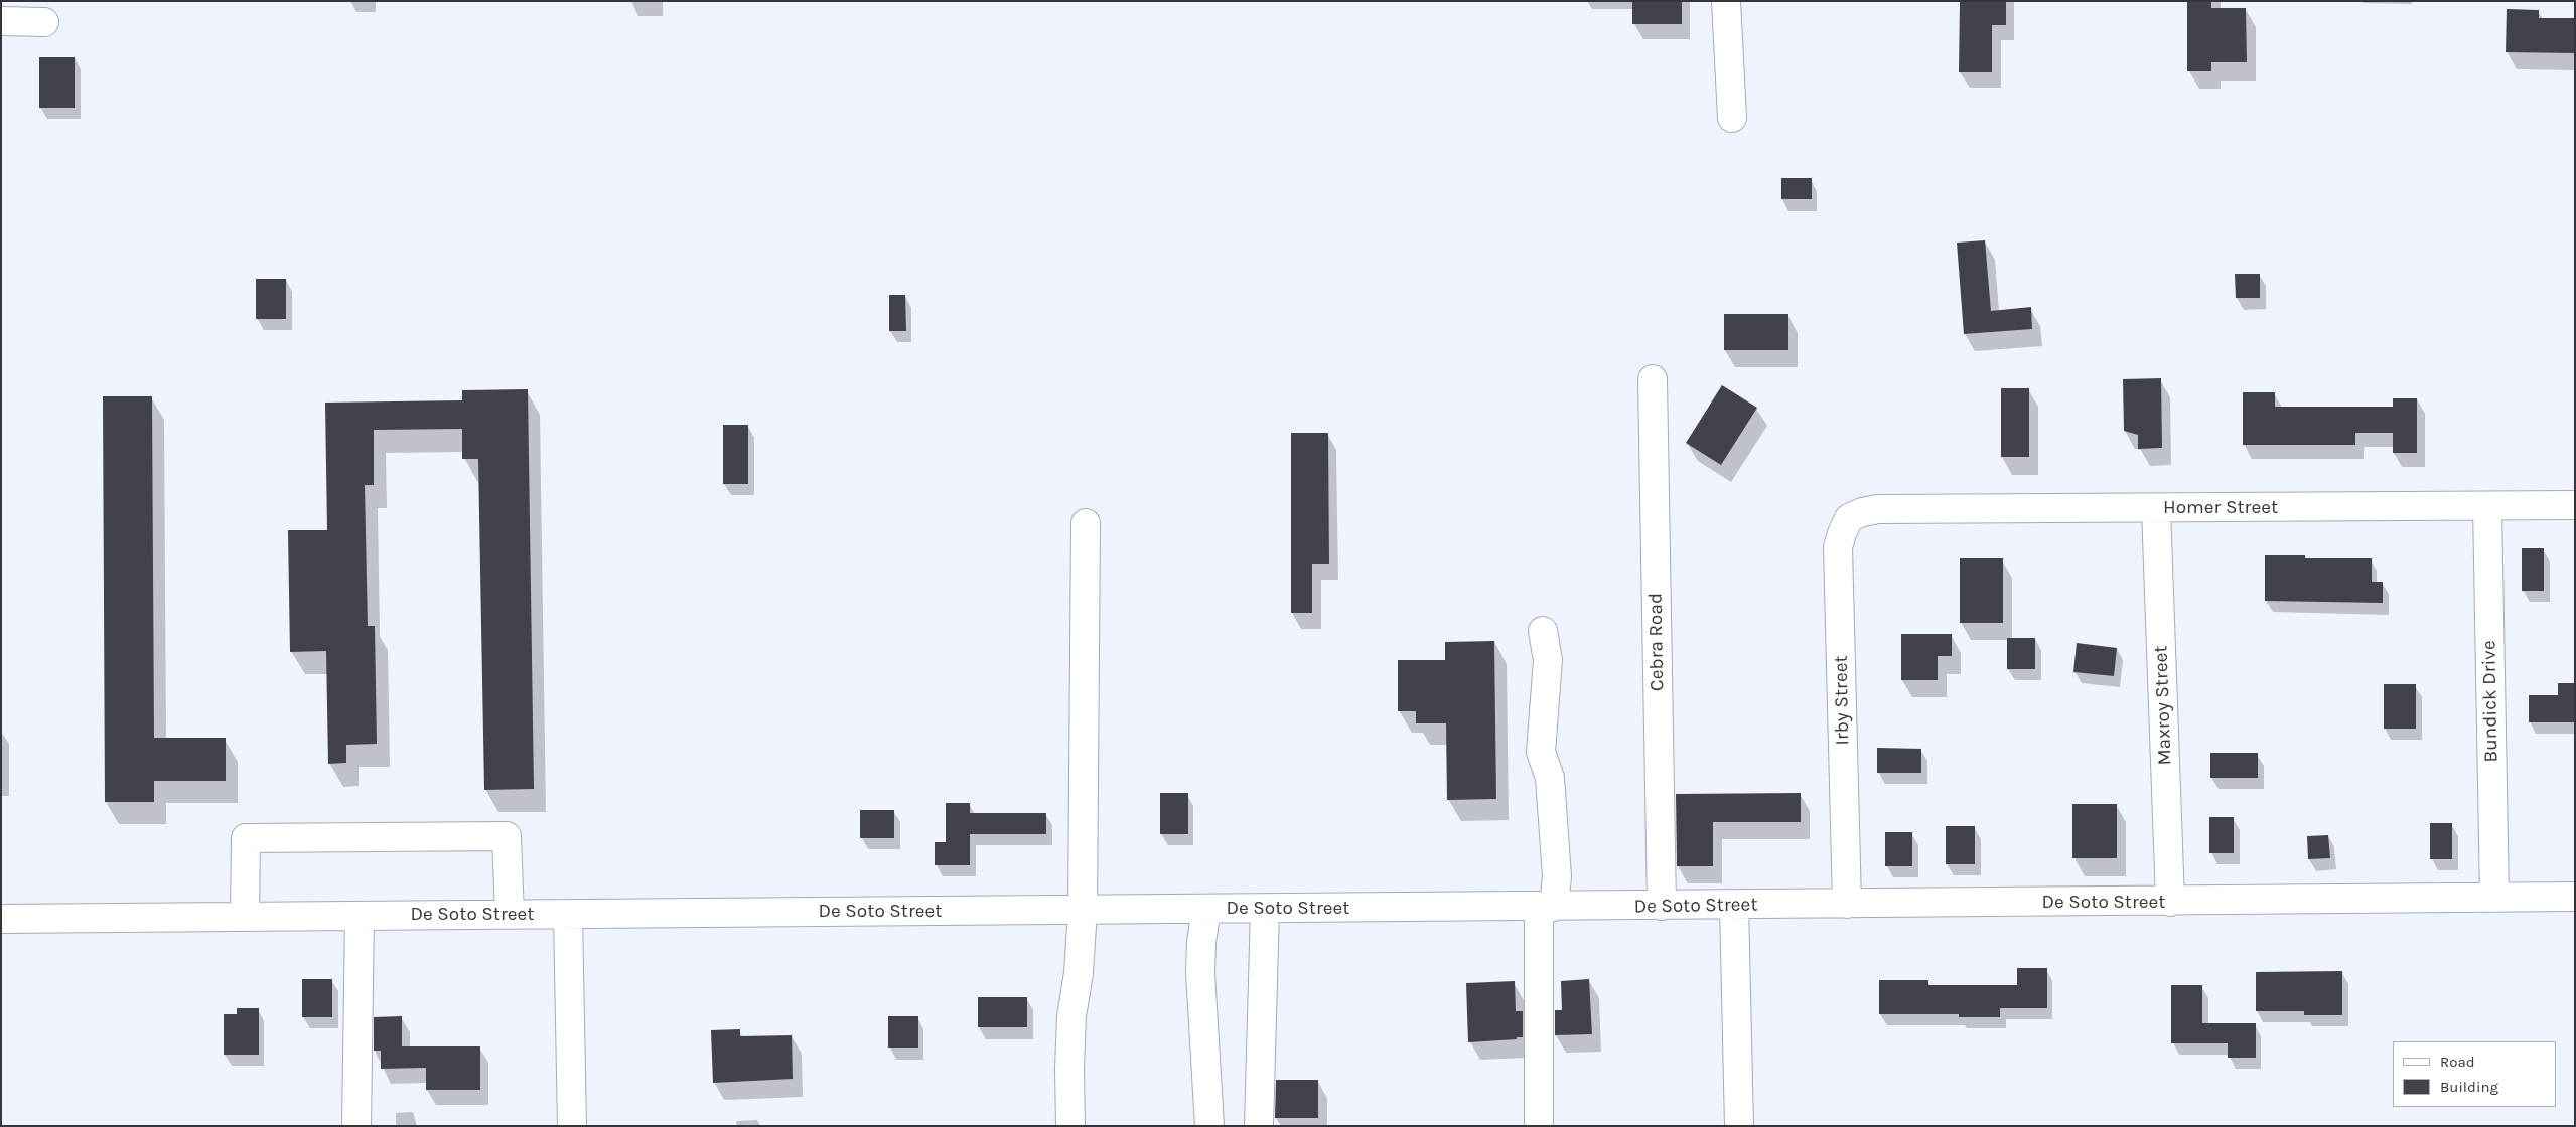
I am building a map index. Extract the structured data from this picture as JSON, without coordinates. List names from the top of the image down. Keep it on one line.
{"streets":{"street":["Homer Street","Cebra Road","Irby Street","Bundick Drive","Maxroy Street","De Soto Street"]},"crossings":[["Homer Street","Irby Street"],["Homer Street","Bundick Drive"],["Homer Street","Maxroy Street"],["Cebra Road","De Soto Street"],["Irby Street","De Soto Street"],["Bundick Drive","De Soto Street"],["Maxroy Street","De Soto Street"]],"legend":["Road","Building"]}
